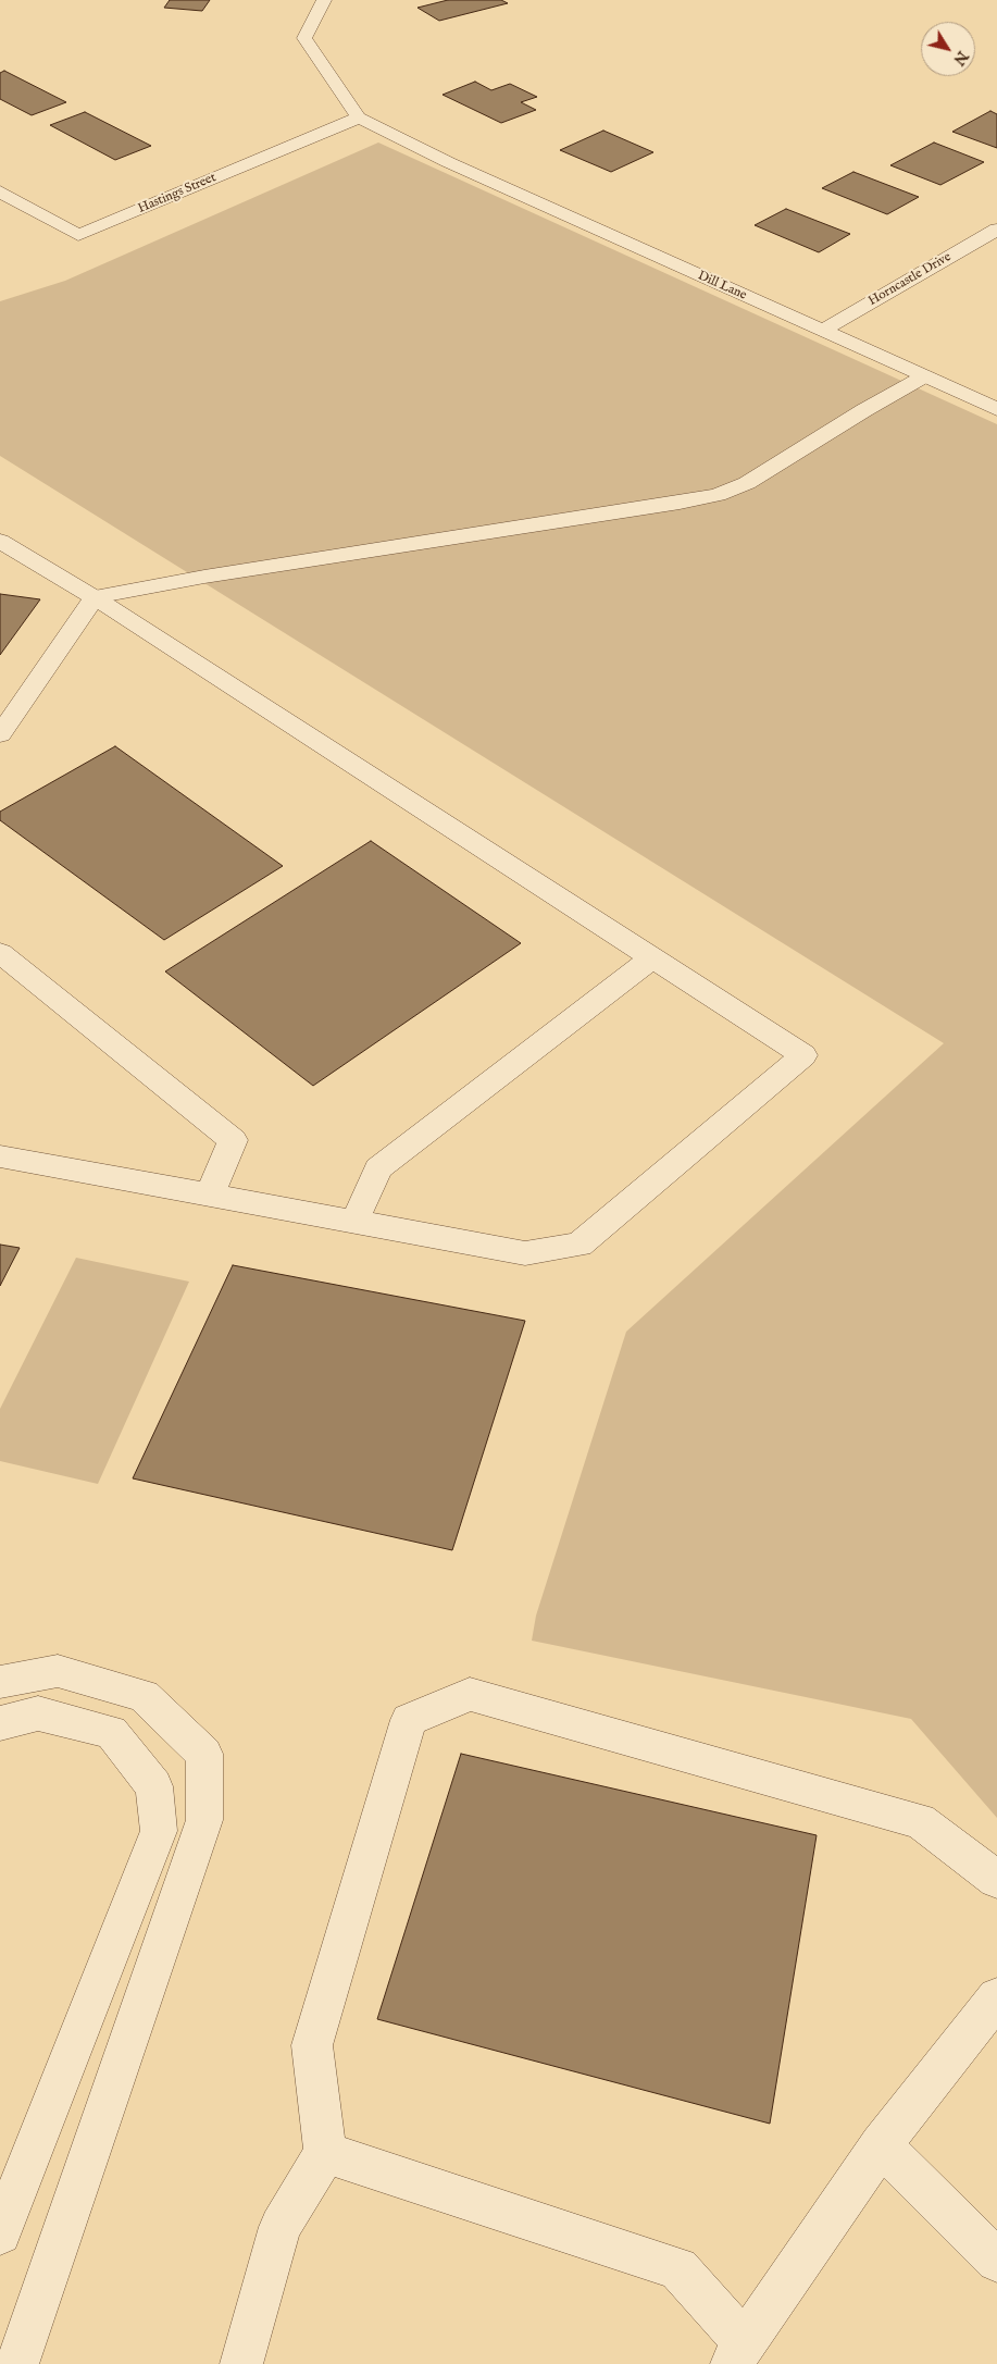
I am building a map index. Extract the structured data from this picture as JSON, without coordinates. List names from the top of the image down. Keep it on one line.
{"streets":{"street":["Hastings Street","Horncastle Drive","Dill Lane"]},"crossings":[["Hastings Street","Dill Lane"],["Horncastle Drive","Dill Lane"]],"north":"bottom right"}
